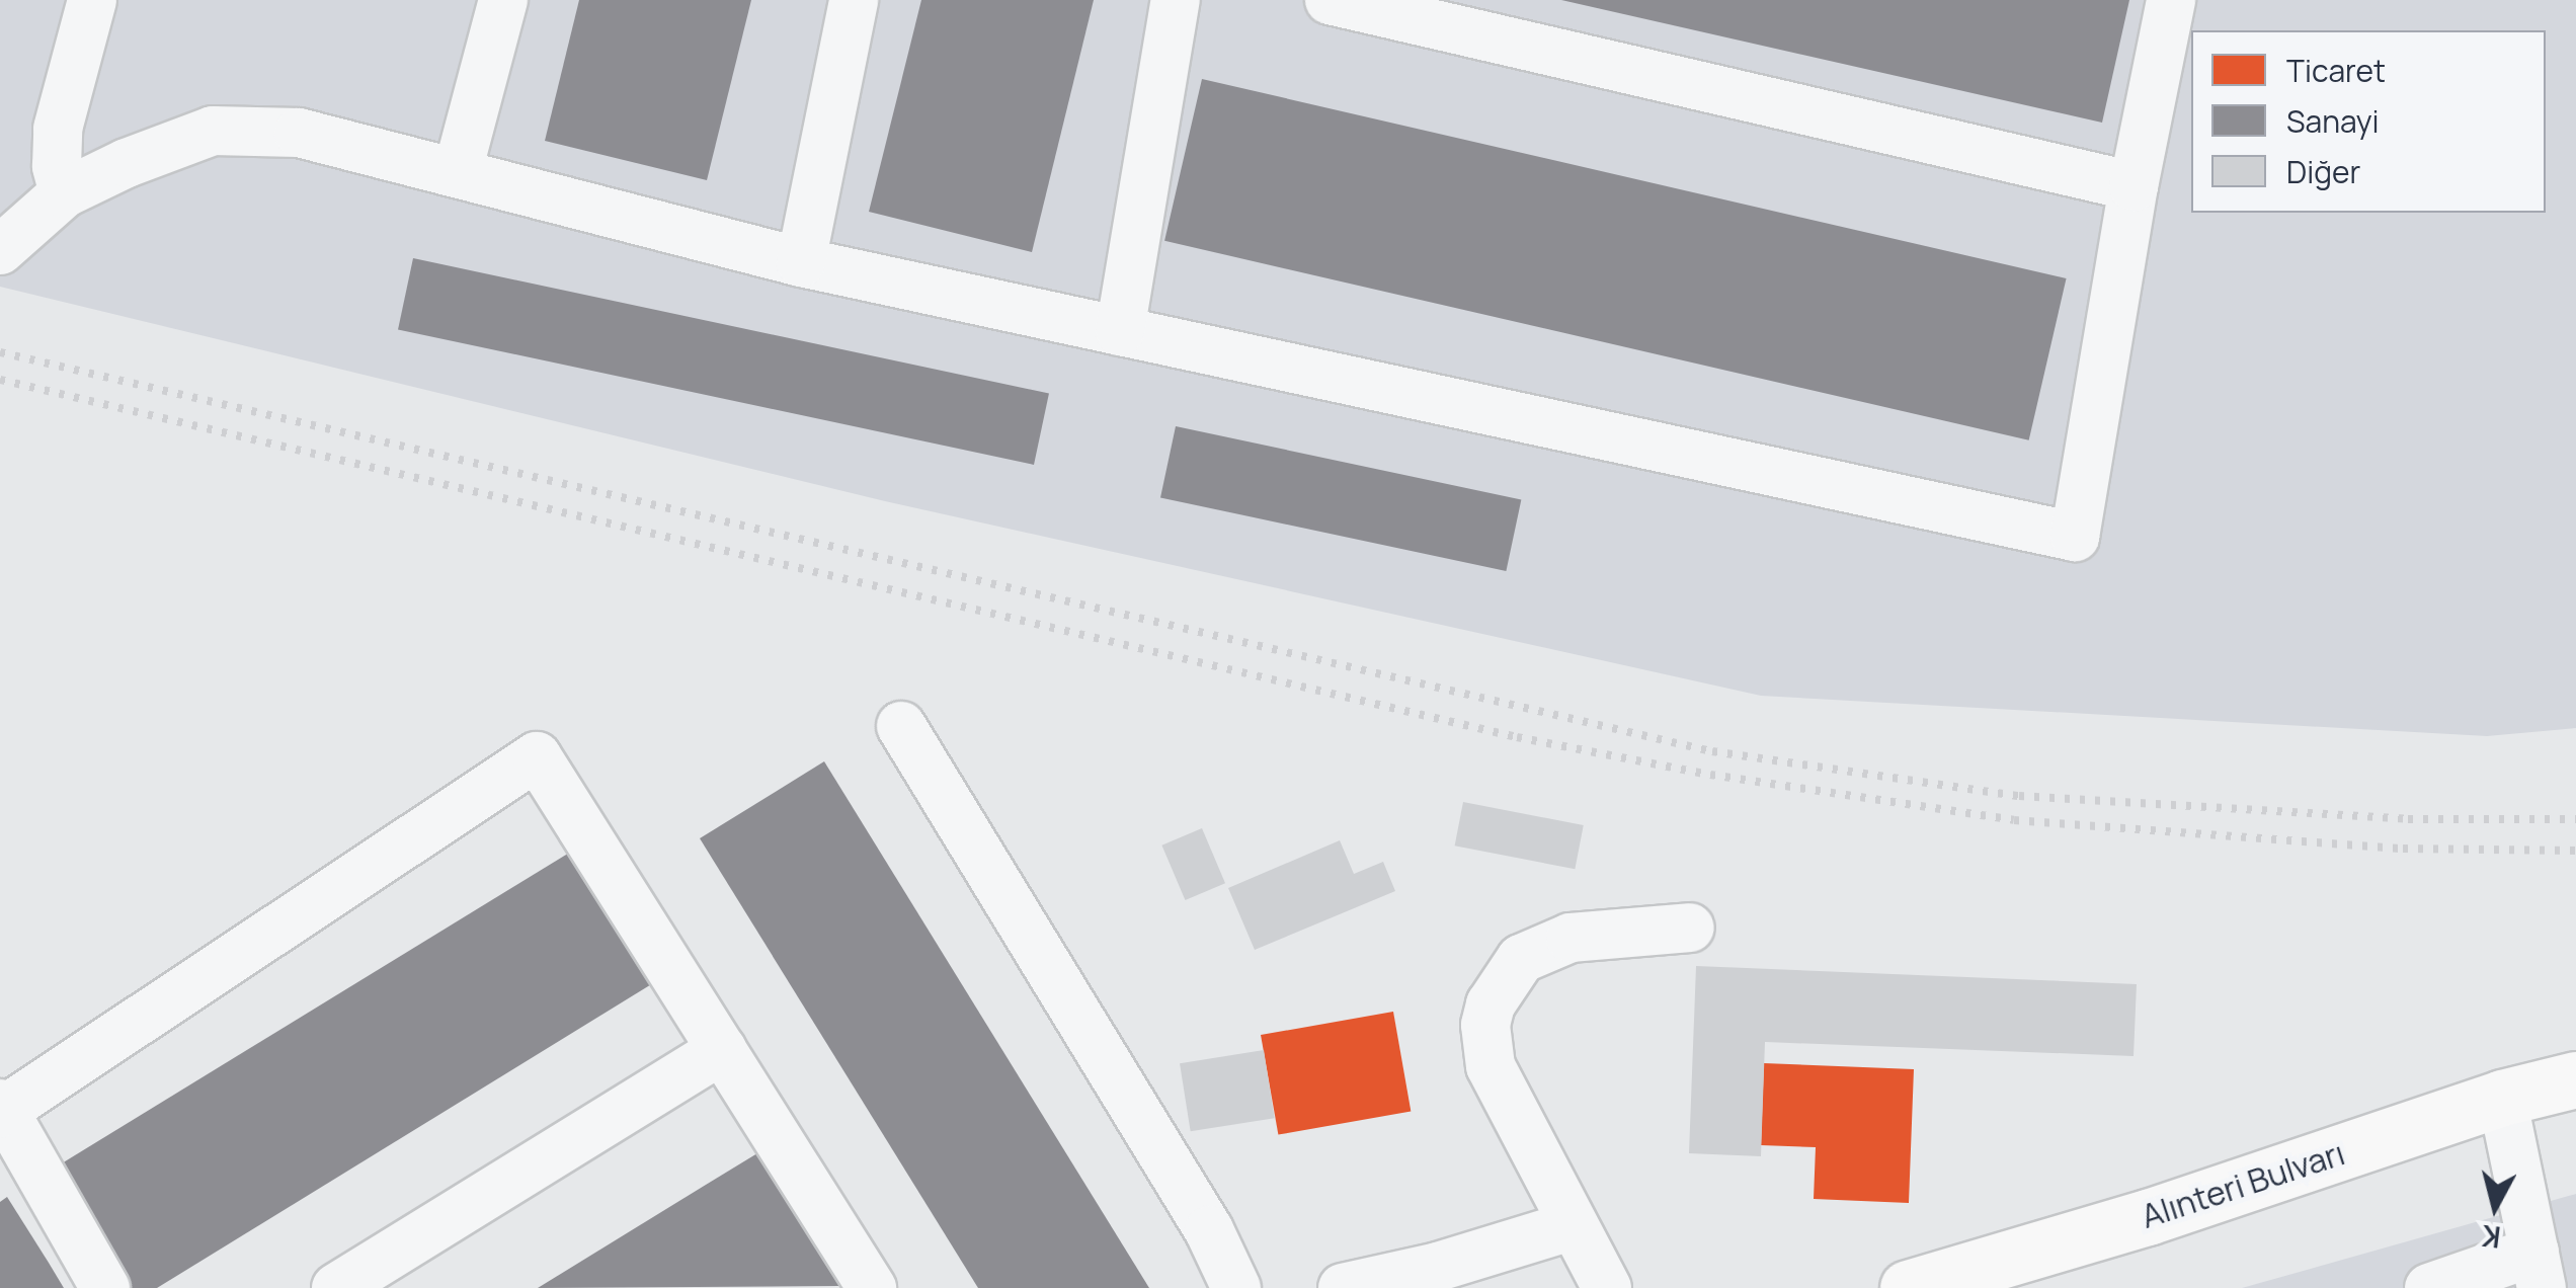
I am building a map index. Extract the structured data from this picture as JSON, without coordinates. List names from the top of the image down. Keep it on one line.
{"streets":{"main road":["Alınteri Bulvarı"]},"legend":["Ticaret","Sanayi","Diğer"],"north":"bottom"}
